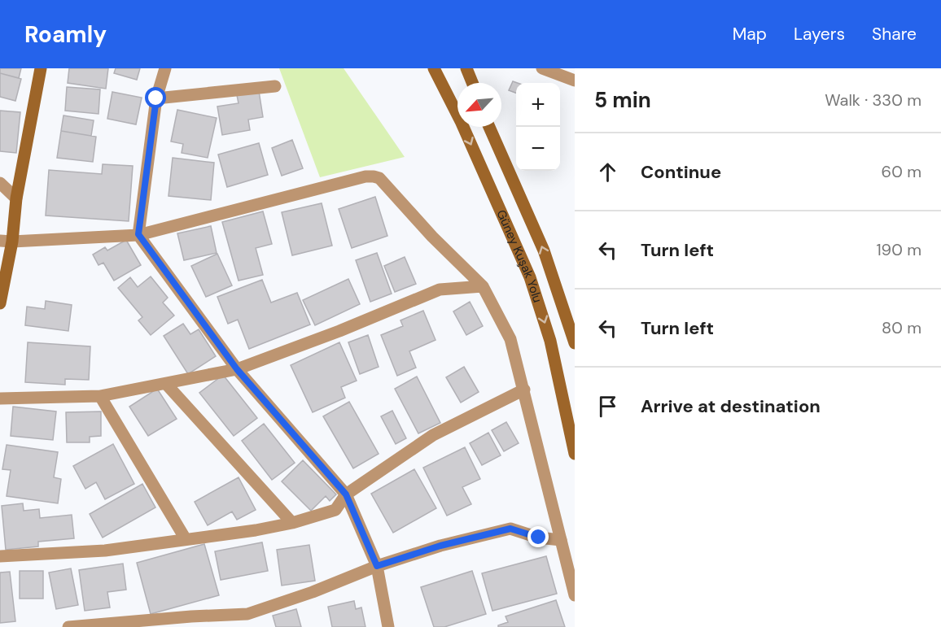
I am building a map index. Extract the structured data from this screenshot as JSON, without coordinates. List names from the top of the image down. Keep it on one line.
{"streets":{"main road":["Güney Kuşak Yolu"]},"north":"bottom left","page":{"header":"Roamly","nav":["Map","Layers","Share"],"heading":["5 min","Walk · 330 m"],"map_buttons":["+","−"],"list":[["Continue","60 m"],["Turn left","190 m"],["Turn left","80 m"],"Arrive at destination"]}}
